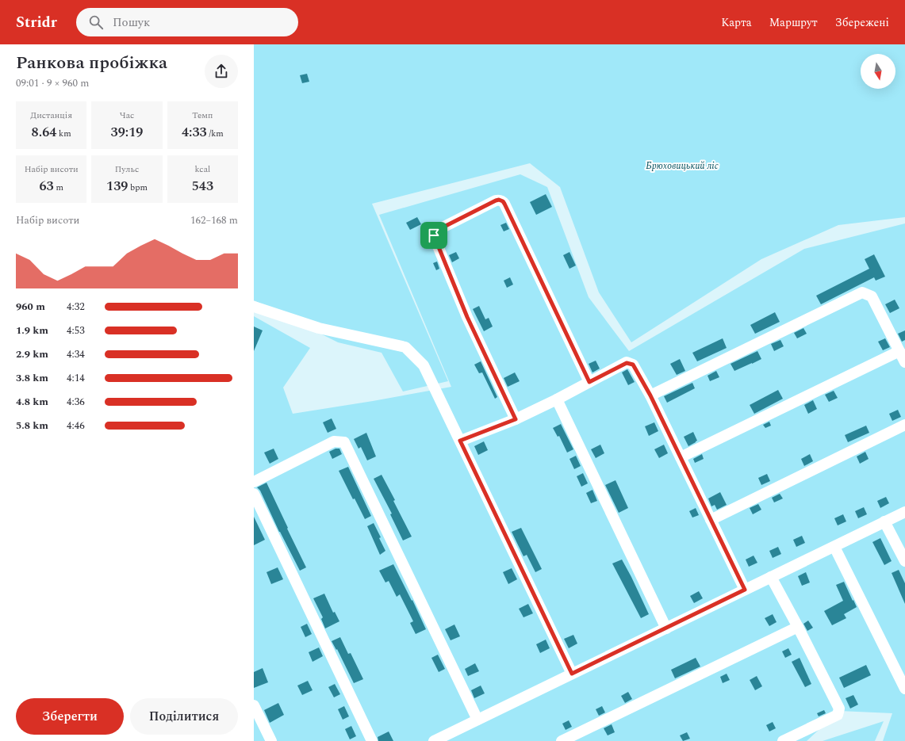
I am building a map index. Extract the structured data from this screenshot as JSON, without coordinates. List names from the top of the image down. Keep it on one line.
{"parks":["Брюховицький ліс"],"north":"bottom","page":{"header":"Stridr","search":"Пошук","nav":["Карта","Маршрут","Збережені"],"heading":["Ранкова пробіжка","09:01 · 9 × 960 m"],"stats":[["Дистанція","8.64 km"],["Час","39:19"],["Темп","4:33 /km"],["Набір висоти","63 m"],["Пульс","139 bpm"],["kcal","543"]],"chart":["Набір висоти","162–168 m"],"list":[{"name":"960 m","note":"4:32"},{"name":"1.9 km","note":"4:53"},{"name":"2.9 km","note":"4:34"},{"name":"3.8 km","note":"4:14"},{"name":"4.8 km","note":"4:36"},{"name":"5.8 km","note":"4:46"}],"buttons":["Зберегти","Поділитися"]}}
